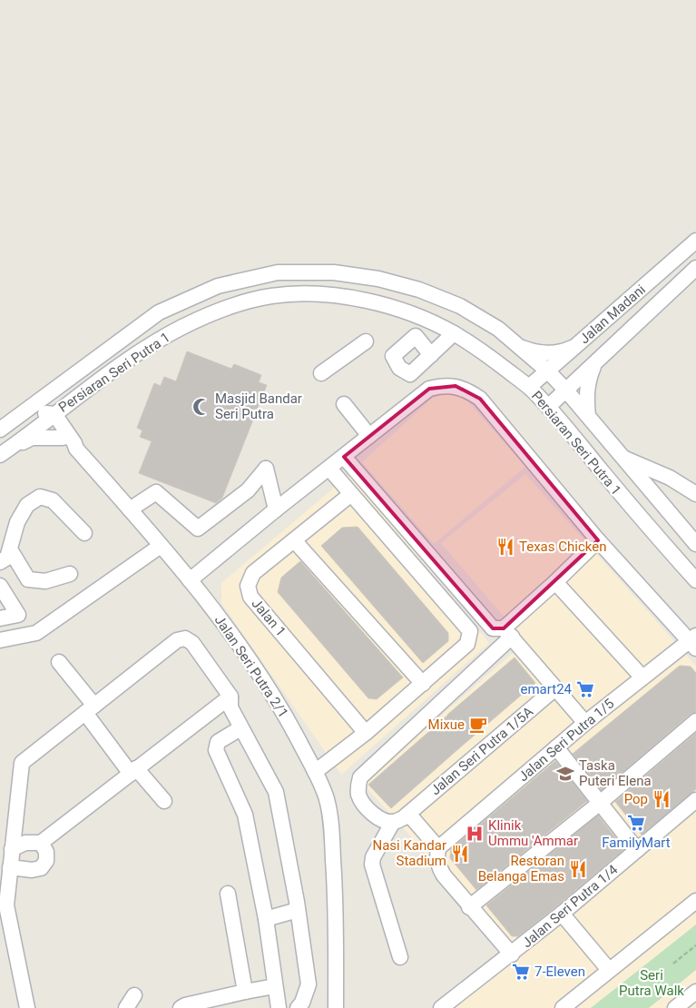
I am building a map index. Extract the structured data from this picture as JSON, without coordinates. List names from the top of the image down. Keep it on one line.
{"streets":{"street":["Jalan Madani","Persiaran Seri Putra 1","Jalan 1","Jalan Seri Putra 2/1","Jalan Seri Putra 1/5","Jalan Seri Putra 1/5A","Jalan Seri Putra 1/4"]},"crossings":[["Jalan Madani","Persiaran Seri Putra 1"],["Persiaran Seri Putra 1","Jalan Seri Putra 2/1"]],"parks":["Seri Putra Walk"],"places":{"mosque":["Masjid Bandar Seri Putra"],"restaurant":["Texas Chicken","Pop","Nasi Kandar Stadium","Restoran Belanga Emas"],"supermarket":["emart24","FamilyMart","7-Eleven"],"cafe":["Mixue"],"school or university":["Taska Puteri Elena"],"hospital":["Klinik Ummu 'Ammar"]}}
